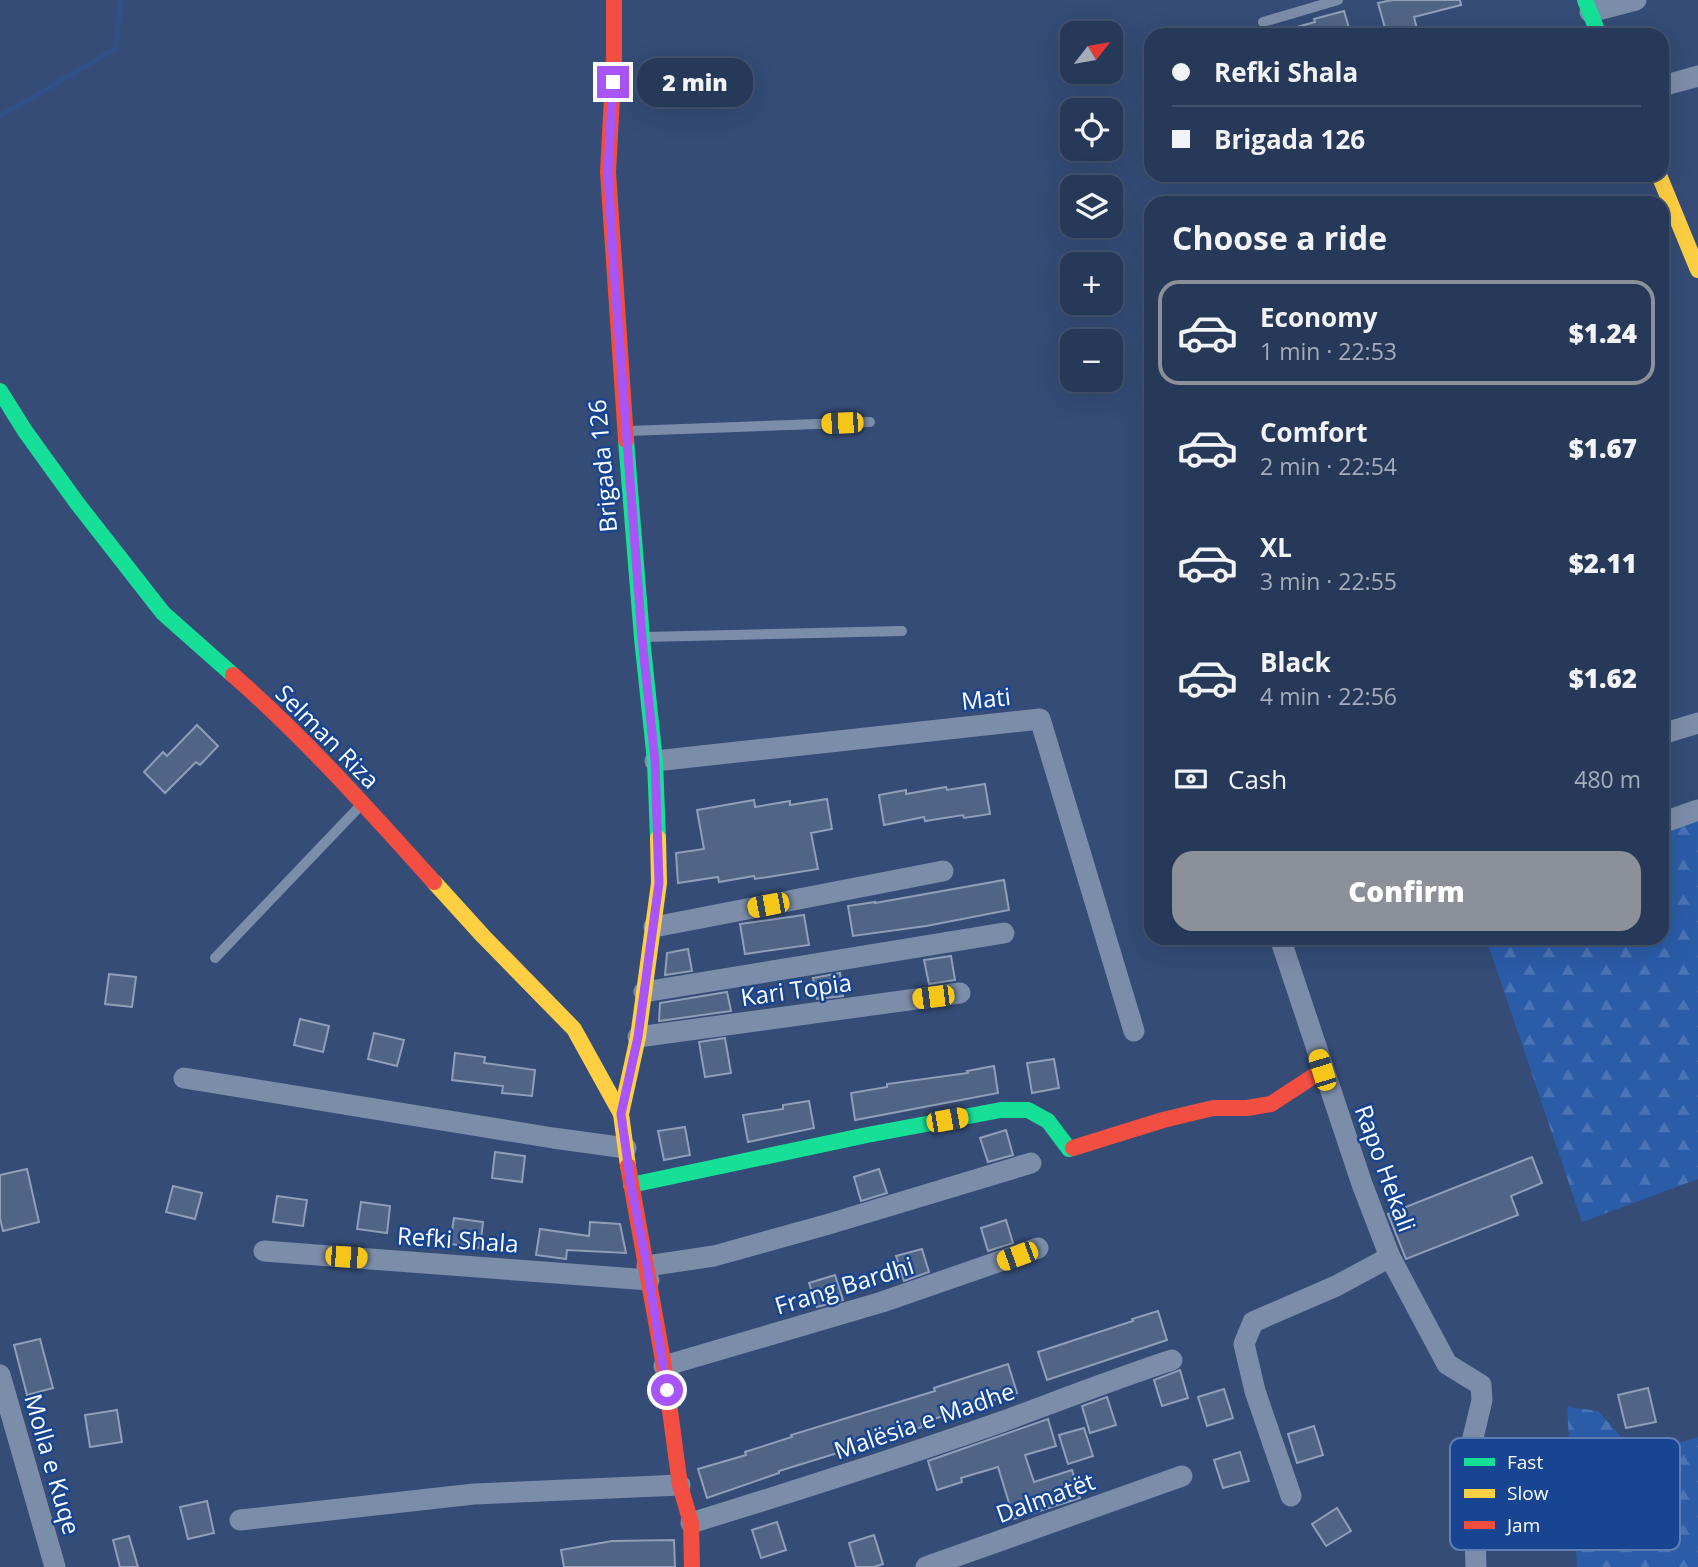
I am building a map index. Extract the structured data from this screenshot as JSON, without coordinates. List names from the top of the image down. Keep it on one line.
{"streets":{"street":["Brigada 126","Mati","Selman Riza","Kari Topia","Rapo Hekali","Refki Shala","Frang Bardhi","Malësia e Madhe","Molla e Kuqe","Dalmatët"]},"crossings":[["Brigada 126","Mati"],["Brigada 126","Selman Riza"],["Brigada 126","Kari Topia"]],"legend":["Fast","Slow","Jam"],"north":"top right","page":{"map_buttons":["+","−"],"banner":["Refki Shala","Brigada 126"],"bubble":"2 min","heading":"Choose a ride","list":[{"name":"Economy","note":"1 min · 22:53","value":"$1.24"},{"name":"Comfort","note":"2 min · 22:54","value":"$1.67"},{"name":"XL","note":"3 min · 22:55","value":"$2.11"},{"name":"Black","note":"4 min · 22:56","value":"$1.62"}],"pay":["Cash","480 m"],"buttons":"Confirm"}}
